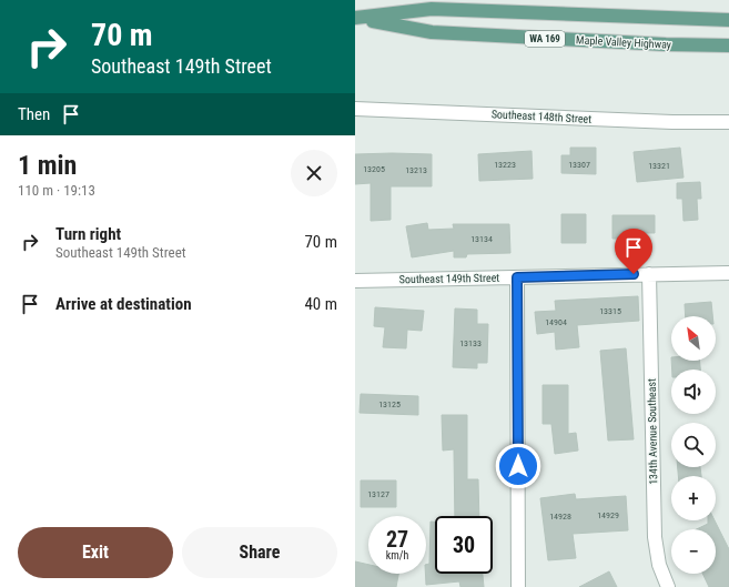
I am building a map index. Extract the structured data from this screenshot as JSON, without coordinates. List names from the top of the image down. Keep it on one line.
{"streets":{"main road":["WA 169","Maple Valley Highway"],"street":["Southeast 148th Street","Southeast 149th Street","134th Avenue Southeast"]},"crossings":[["Southeast 149th Street","134th Avenue Southeast"]],"house_numbers":["13223","13307","13321","13205","13213","13134","13315","14904","13133","13125","13127","14929","14928"],"north":"top left","page":{"turn":["70 m","Southeast 149th Street"],"then":"Then","heading":["1 min","110 m · 19:13"],"list":[{"name":"Turn right","note":"Southeast 149th Street","value":"70 m"},{"name":"Arrive at destination","value":"40 m"}],"map_buttons":["+","−"],"speed":"27 km/h","limit":"30","buttons":["Exit","Share"]}}
